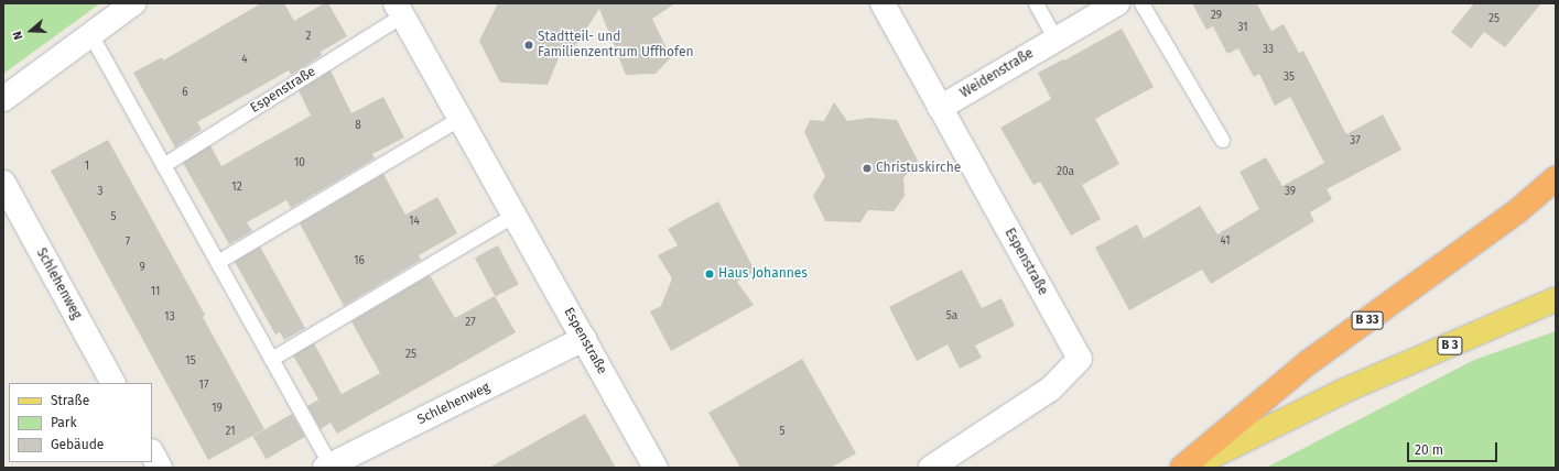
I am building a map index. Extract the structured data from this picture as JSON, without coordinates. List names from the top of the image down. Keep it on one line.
{"streets":{"highway":["B 33"],"main road":["B 3"],"street":["Weidenstraße","Espenstraße","Schlehenweg"]},"crossings":[["Weidenstraße","Espenstraße"],["Espenstraße","Schlehenweg"]],"places":["Stadtteil- und Familienzentrum Uffhofen","Christuskirche","Haus Johannes"],"house_numbers":["29","25","31","2","33","4","35","6","8","37","10","1","20a","12","3","39","5","14","41","7","16","9","11","5a","13","27","25","15","17","19","21","5"],"legend":["Straße","Park","Gebäude"],"scale_bar":"20 m","north":"left"}
